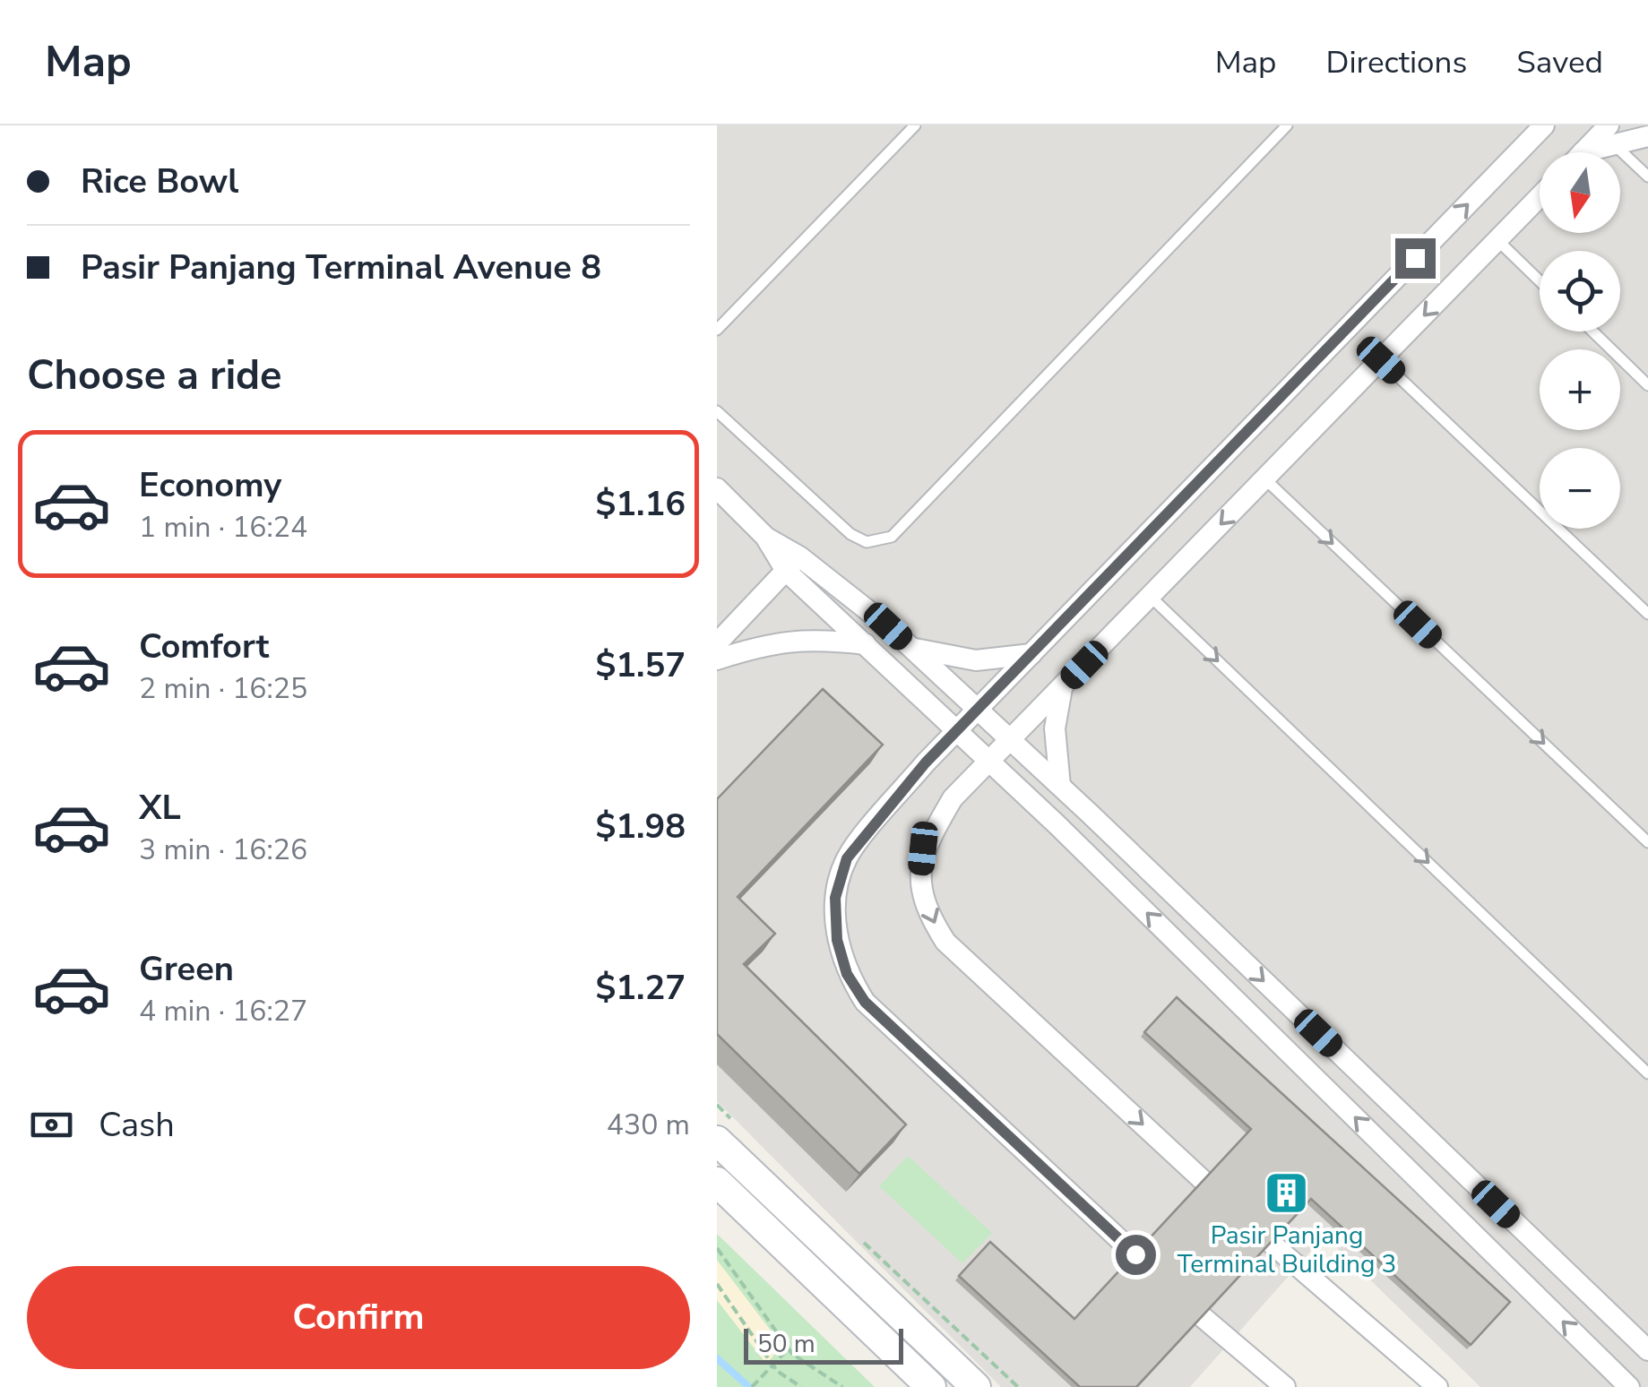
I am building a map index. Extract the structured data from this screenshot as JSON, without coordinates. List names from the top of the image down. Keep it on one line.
{"places":{"building":["Pasir Panjang Terminal Building 3"]},"scale_bar":"50 m","north":"bottom","page":{"header":"Map","nav":["Map","Directions","Saved"],"banner":["Rice Bowl","Pasir Panjang Terminal Avenue 8"],"map_buttons":["+","−"],"heading":"Choose a ride","list":[{"name":"Economy","note":"1 min · 16:24","value":"$1.16"},{"name":"Comfort","note":"2 min · 16:25","value":"$1.57"},{"name":"XL","note":"3 min · 16:26","value":"$1.98"},{"name":"Green","note":"4 min · 16:27","value":"$1.27"}],"pay":["Cash","430 m"],"buttons":"Confirm","scale":"50 m"}}
